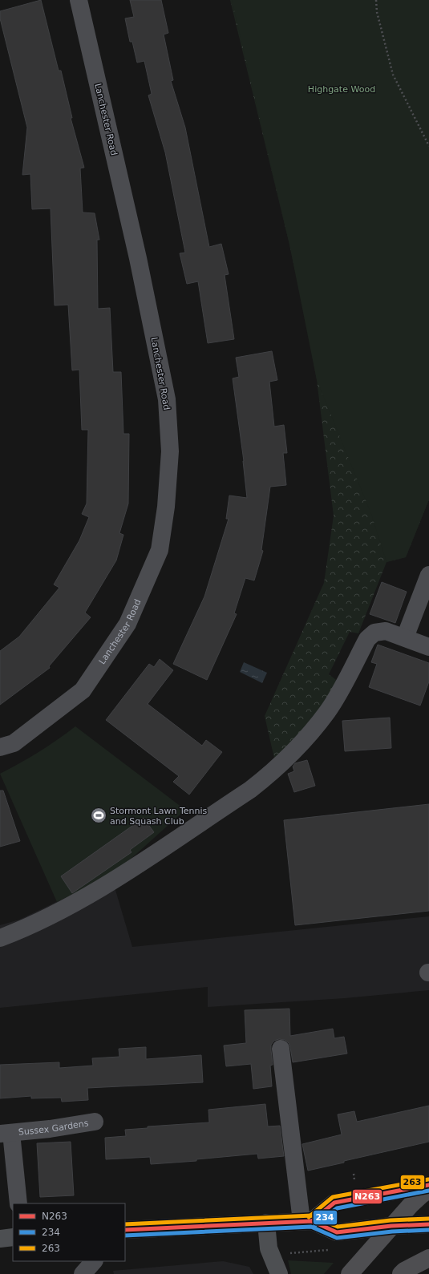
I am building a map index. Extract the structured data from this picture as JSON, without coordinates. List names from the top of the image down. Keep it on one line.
{"streets":{"street":["Lanchester Road","Sussex Gardens"]},"parks":["Highgate Wood"],"places":{"sports":["Stormont Lawn Tennis and Squash Club"]},"lines":["transit line 263","transit line N263","transit line 234"],"legend":["N263","234","263"]}
